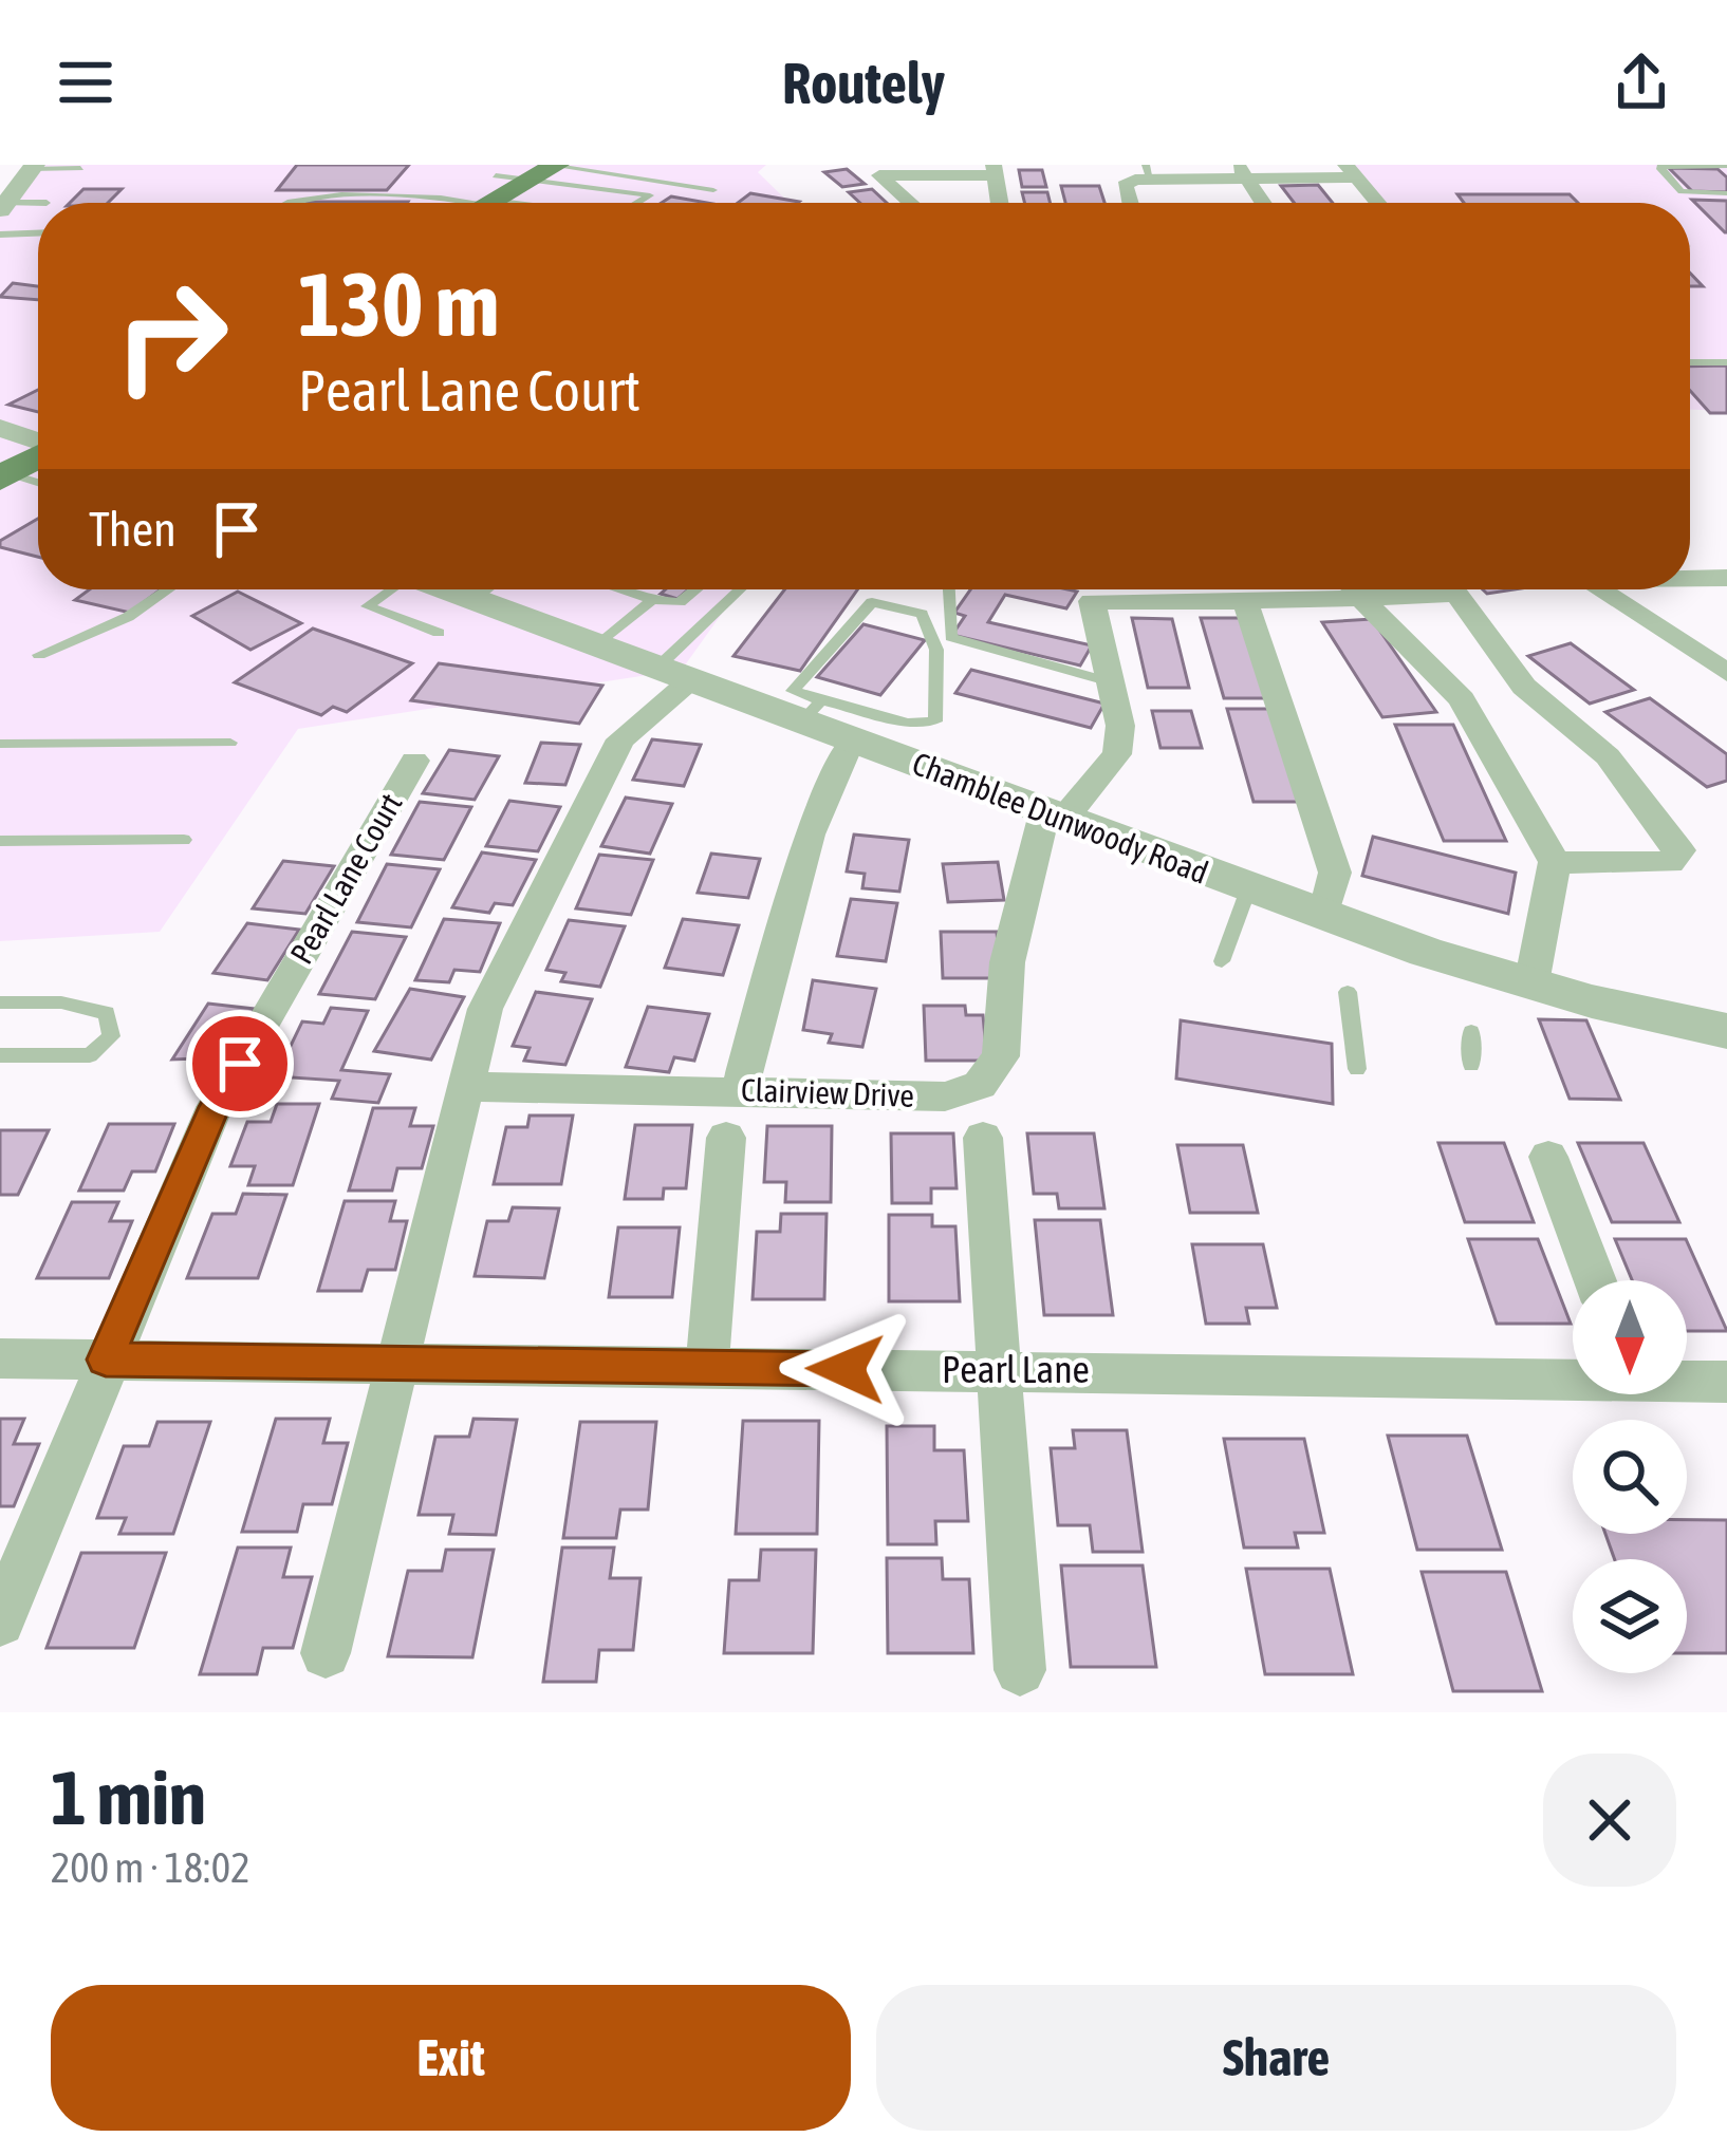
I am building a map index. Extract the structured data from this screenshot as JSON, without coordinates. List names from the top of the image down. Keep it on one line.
{"streets":{"street":["Chamblee Dunwoody Road","Pearl Lane Court","Clairview Drive","Pearl Lane"]},"crossings":[["Chamblee Dunwoody Road","Clairview Drive"],["Pearl Lane Court","Pearl Lane"]],"north":"bottom","page":{"header":"Routely","turn":["130 m","Pearl Lane Court"],"then":"Then","heading":["1 min","200 m · 18:02"],"buttons":["Exit","Share"]}}
